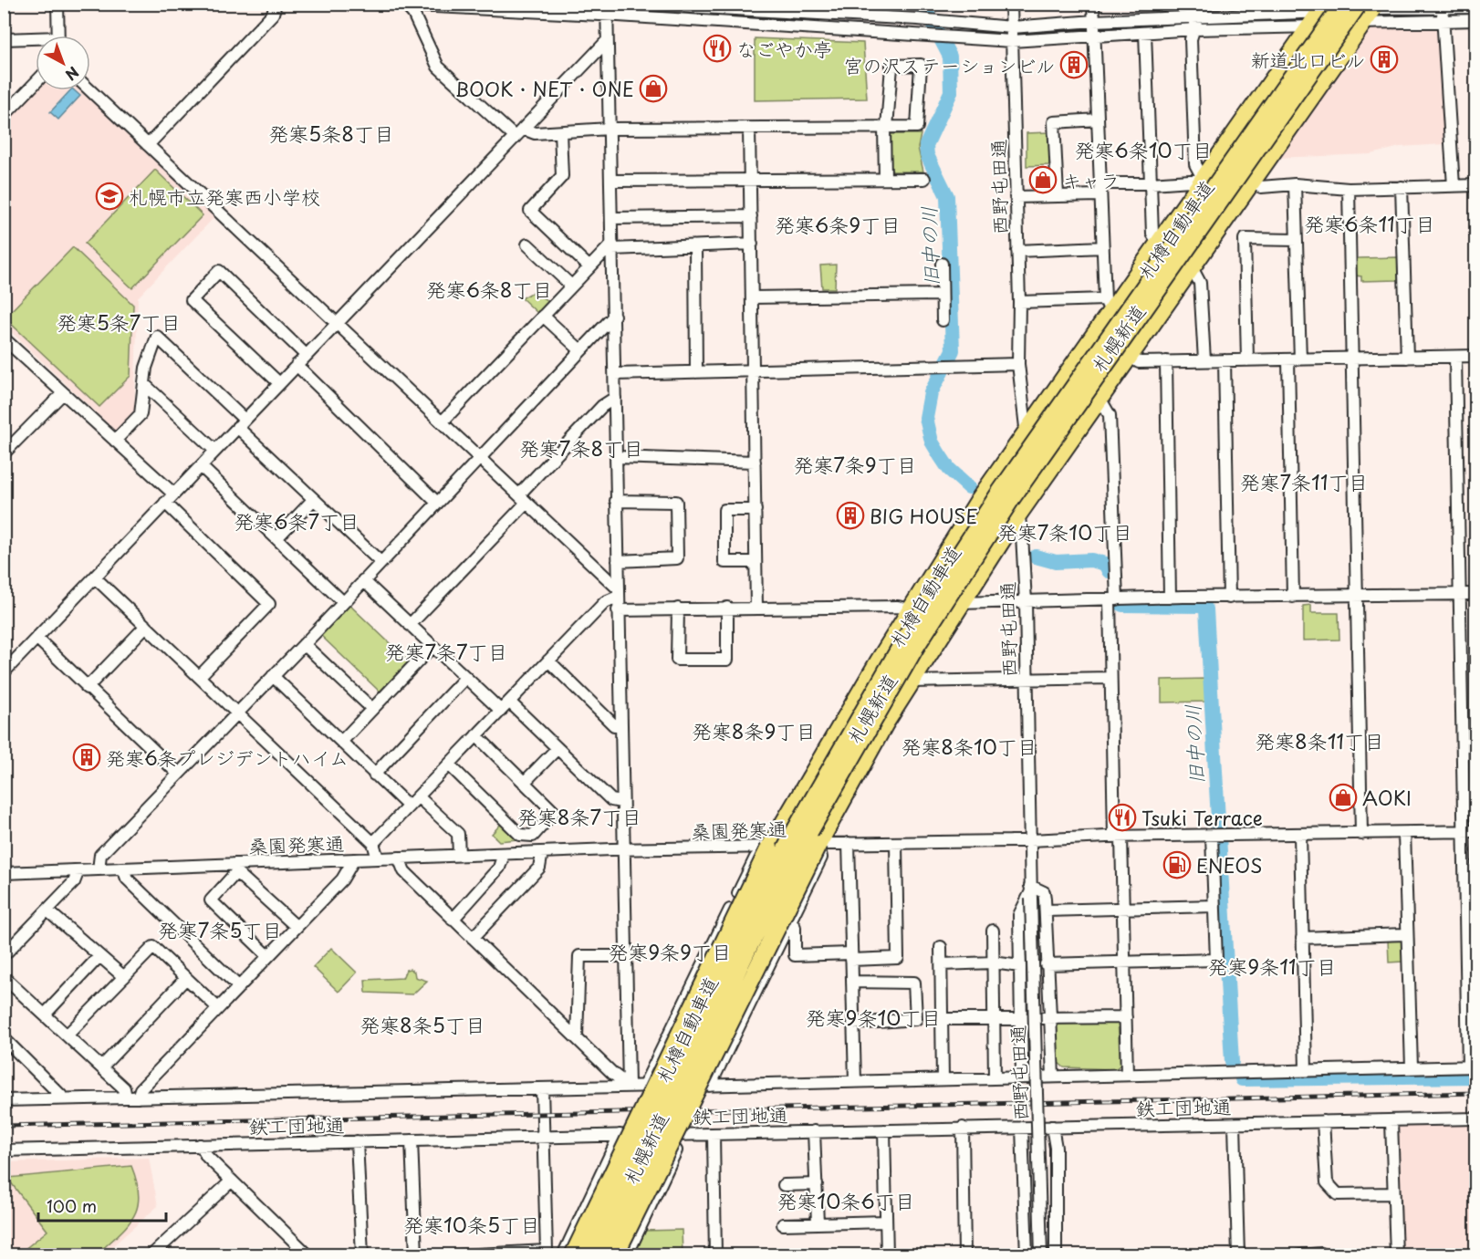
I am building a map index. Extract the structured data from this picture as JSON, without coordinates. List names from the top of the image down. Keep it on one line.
{"streets":{"highway":["札樽自動車道","札幌新道"],"street":["西野屯田通","桑園発寒通","鉄工団地通"]},"crossings":[["西野屯田通","札幌新道"],["西野屯田通","桑園発寒通"],["札樽自動車道","札幌新道"],["札幌新道","桑園発寒通"]],"districts":["発寒5条8丁目","発寒6条10丁目","発寒6条11丁目","発寒6条9丁目","発寒6条8丁目","発寒5条7丁目","発寒7条8丁目","発寒7条9丁目","発寒7条11丁目","発寒6条7丁目","発寒7条10丁目","発寒7条7丁目","発寒8条9丁目","発寒8条11丁目","発寒8条10丁目","発寒8条7丁目","発寒7条5丁目","発寒9条9丁目","発寒9条11丁目","発寒9条10丁目","発寒8条5丁目","発寒10条6丁目","発寒10条5丁目"],"water":["旧中の川"],"places":{"restaurant":["なごやか亭","Tsuki Terrace"],"building":["新道北口ビル","宮の沢ステーションビル","BIG HOUSE","発寒6条プレジデントハイム"],"shop":["BOOK・NET・ONE","キャラ","AOKI"],"school or university":["札幌市立発寒西小学校"],"fuel station":["ENEOS"]},"scale_bar":"100 m","north":"bottom right"}
